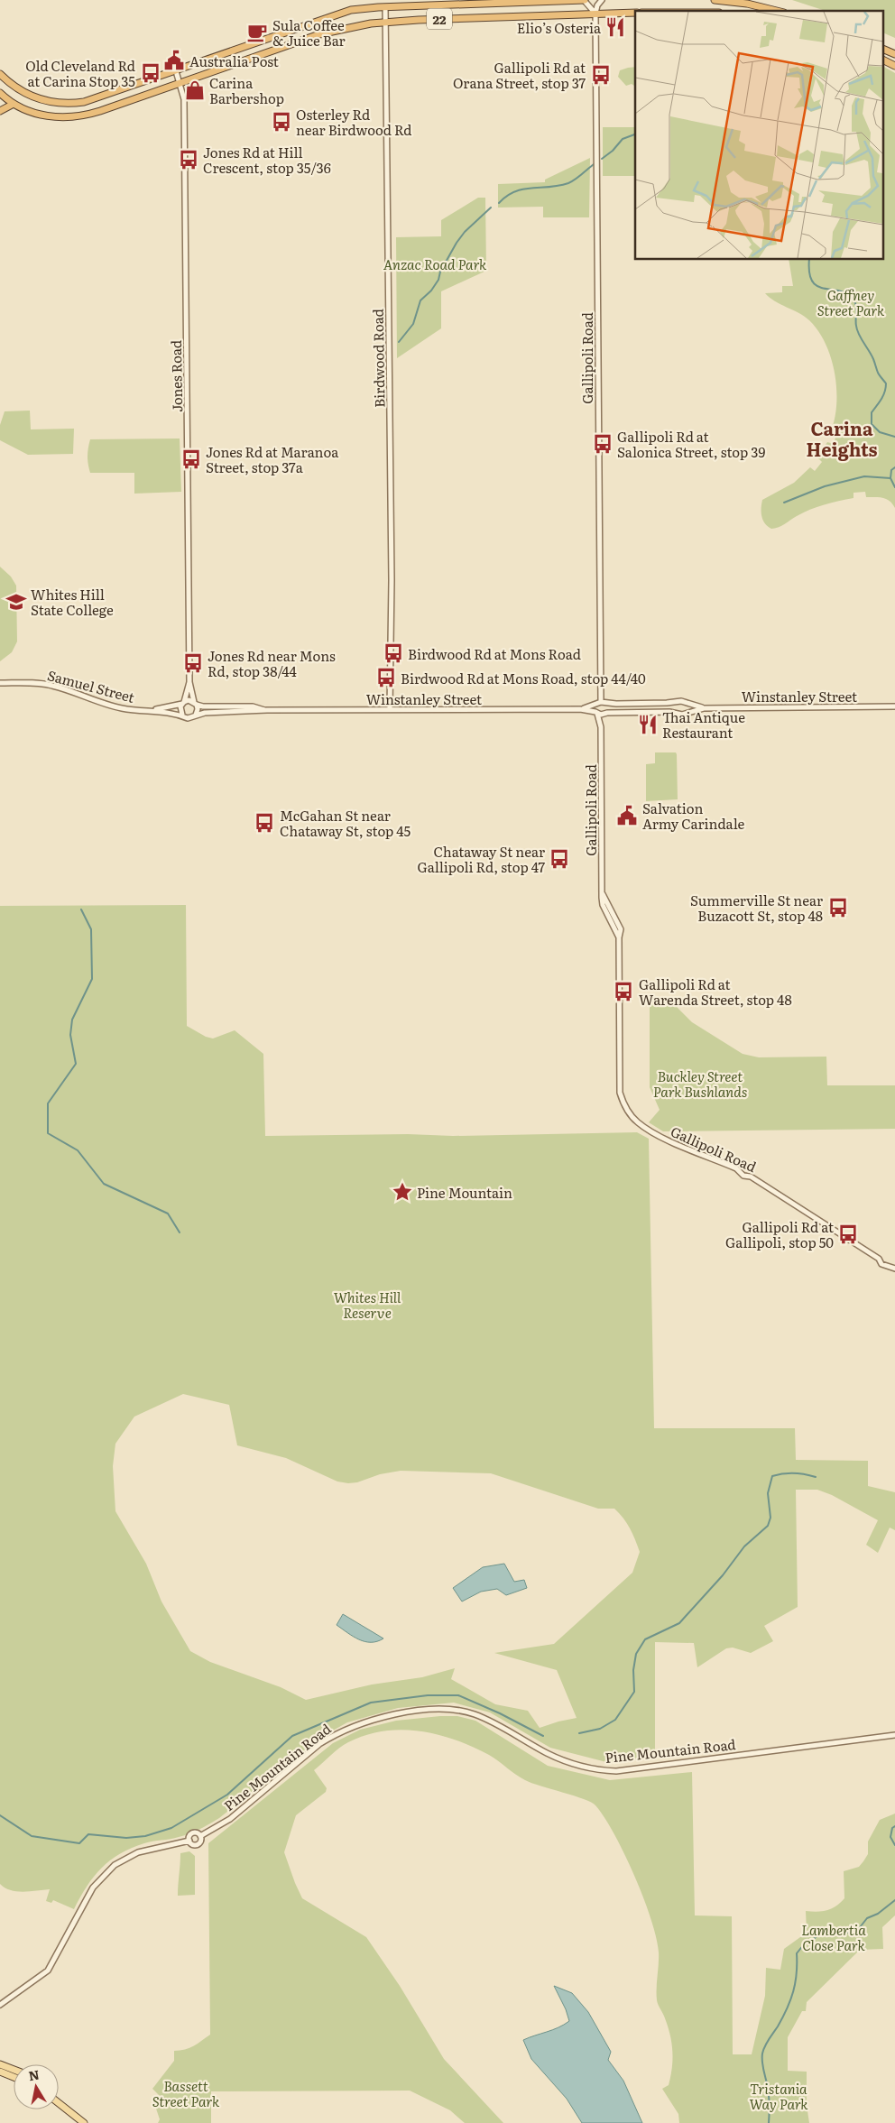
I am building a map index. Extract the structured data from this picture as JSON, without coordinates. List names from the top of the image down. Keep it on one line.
{"streets":{"highway":["22"],"street":["Birdwood Road","Gallipoli Road","Jones Road","Samuel Street","Winstanley Street","Pine Mountain Road"]},"crossings":[["22","Birdwood Road"],["22","Gallipoli Road"],["22","Jones Road"],["Birdwood Road","Winstanley Street"],["Gallipoli Road","Winstanley Street"],["Jones Road","Samuel Street"],["Jones Road","Winstanley Street"],["Samuel Street","Winstanley Street"]],"districts":["Carina Heights"],"parks":["Anzac Road Park","Gaffney Street Park","Buckley Street Park Bushlands","Whites Hill Reserve","Lambertia Close Park","Bassett Street Park","Tristania Way Park"],"places":{"restaurant":["Elio’s Osteria","Thai Antique Restaurant"],"cafe":["Sula Coffee & Juice Bar"],"public building":["Australia Post","Salvation Army Carindale"],"bus stop":["Old Cleveland Rd at Carina Stop 35","Gallipoli Rd at Orana Street, stop 37","Osterley Rd near Birdwood Rd","Jones Rd at Hill Crescent, stop 35/36","Gallipoli Rd at Salonica Street, stop 39","Jones Rd at Maranoa Street, stop 37a","Birdwood Rd at Mons Road","Jones Rd near Mons Rd, stop 38/44","Birdwood Rd at Mons Road, stop 44/40","McGahan St near Chataway St, stop 45","Chataway St near Gallipoli Rd, stop 47","Summerville St near Buzacott St, stop 48","Gallipoli Rd at Warenda Street, stop 48","Gallipoli Rd at Gallipoli, stop 50"],"shop":["Carina Barbershop"],"school or university":["Whites Hill State College"],"place":["Pine Mountain"]},"north":"top"}
